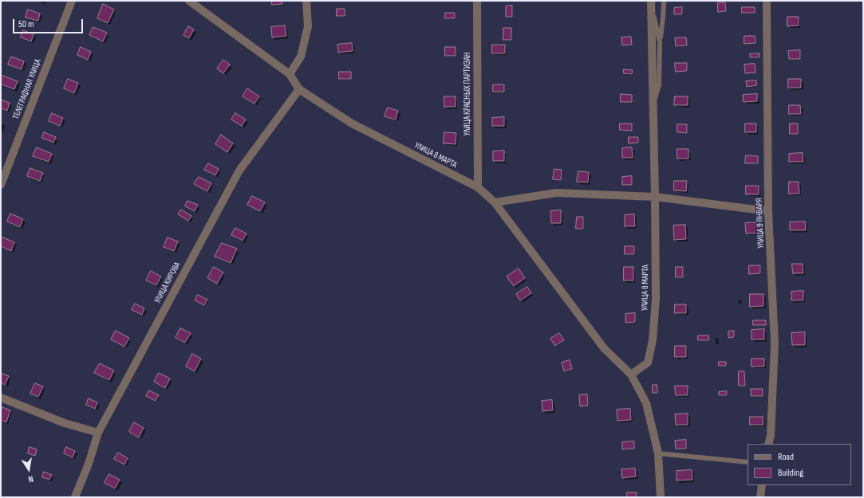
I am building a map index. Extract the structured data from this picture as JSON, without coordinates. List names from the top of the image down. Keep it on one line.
{"streets":{"street":["ТЕЛЕГРАФНАЯ УЛИЦА","УЛИЦА КРАСНЫХ ПАРТИЗАН","УЛИЦА 8 МАРТА","УЛИЦА 9 ЯНВАРЯ","УЛИЦА КИРОВА"]},"crossings":[["УЛИЦА КРАСНЫХ ПАРТИЗАН","УЛИЦА 8 МАРТА"],["УЛИЦА 8 МАРТА","УЛИЦА КИРОВА"]],"legend":["Road","Building"],"scale_bar":"50 m","north":"bottom"}
